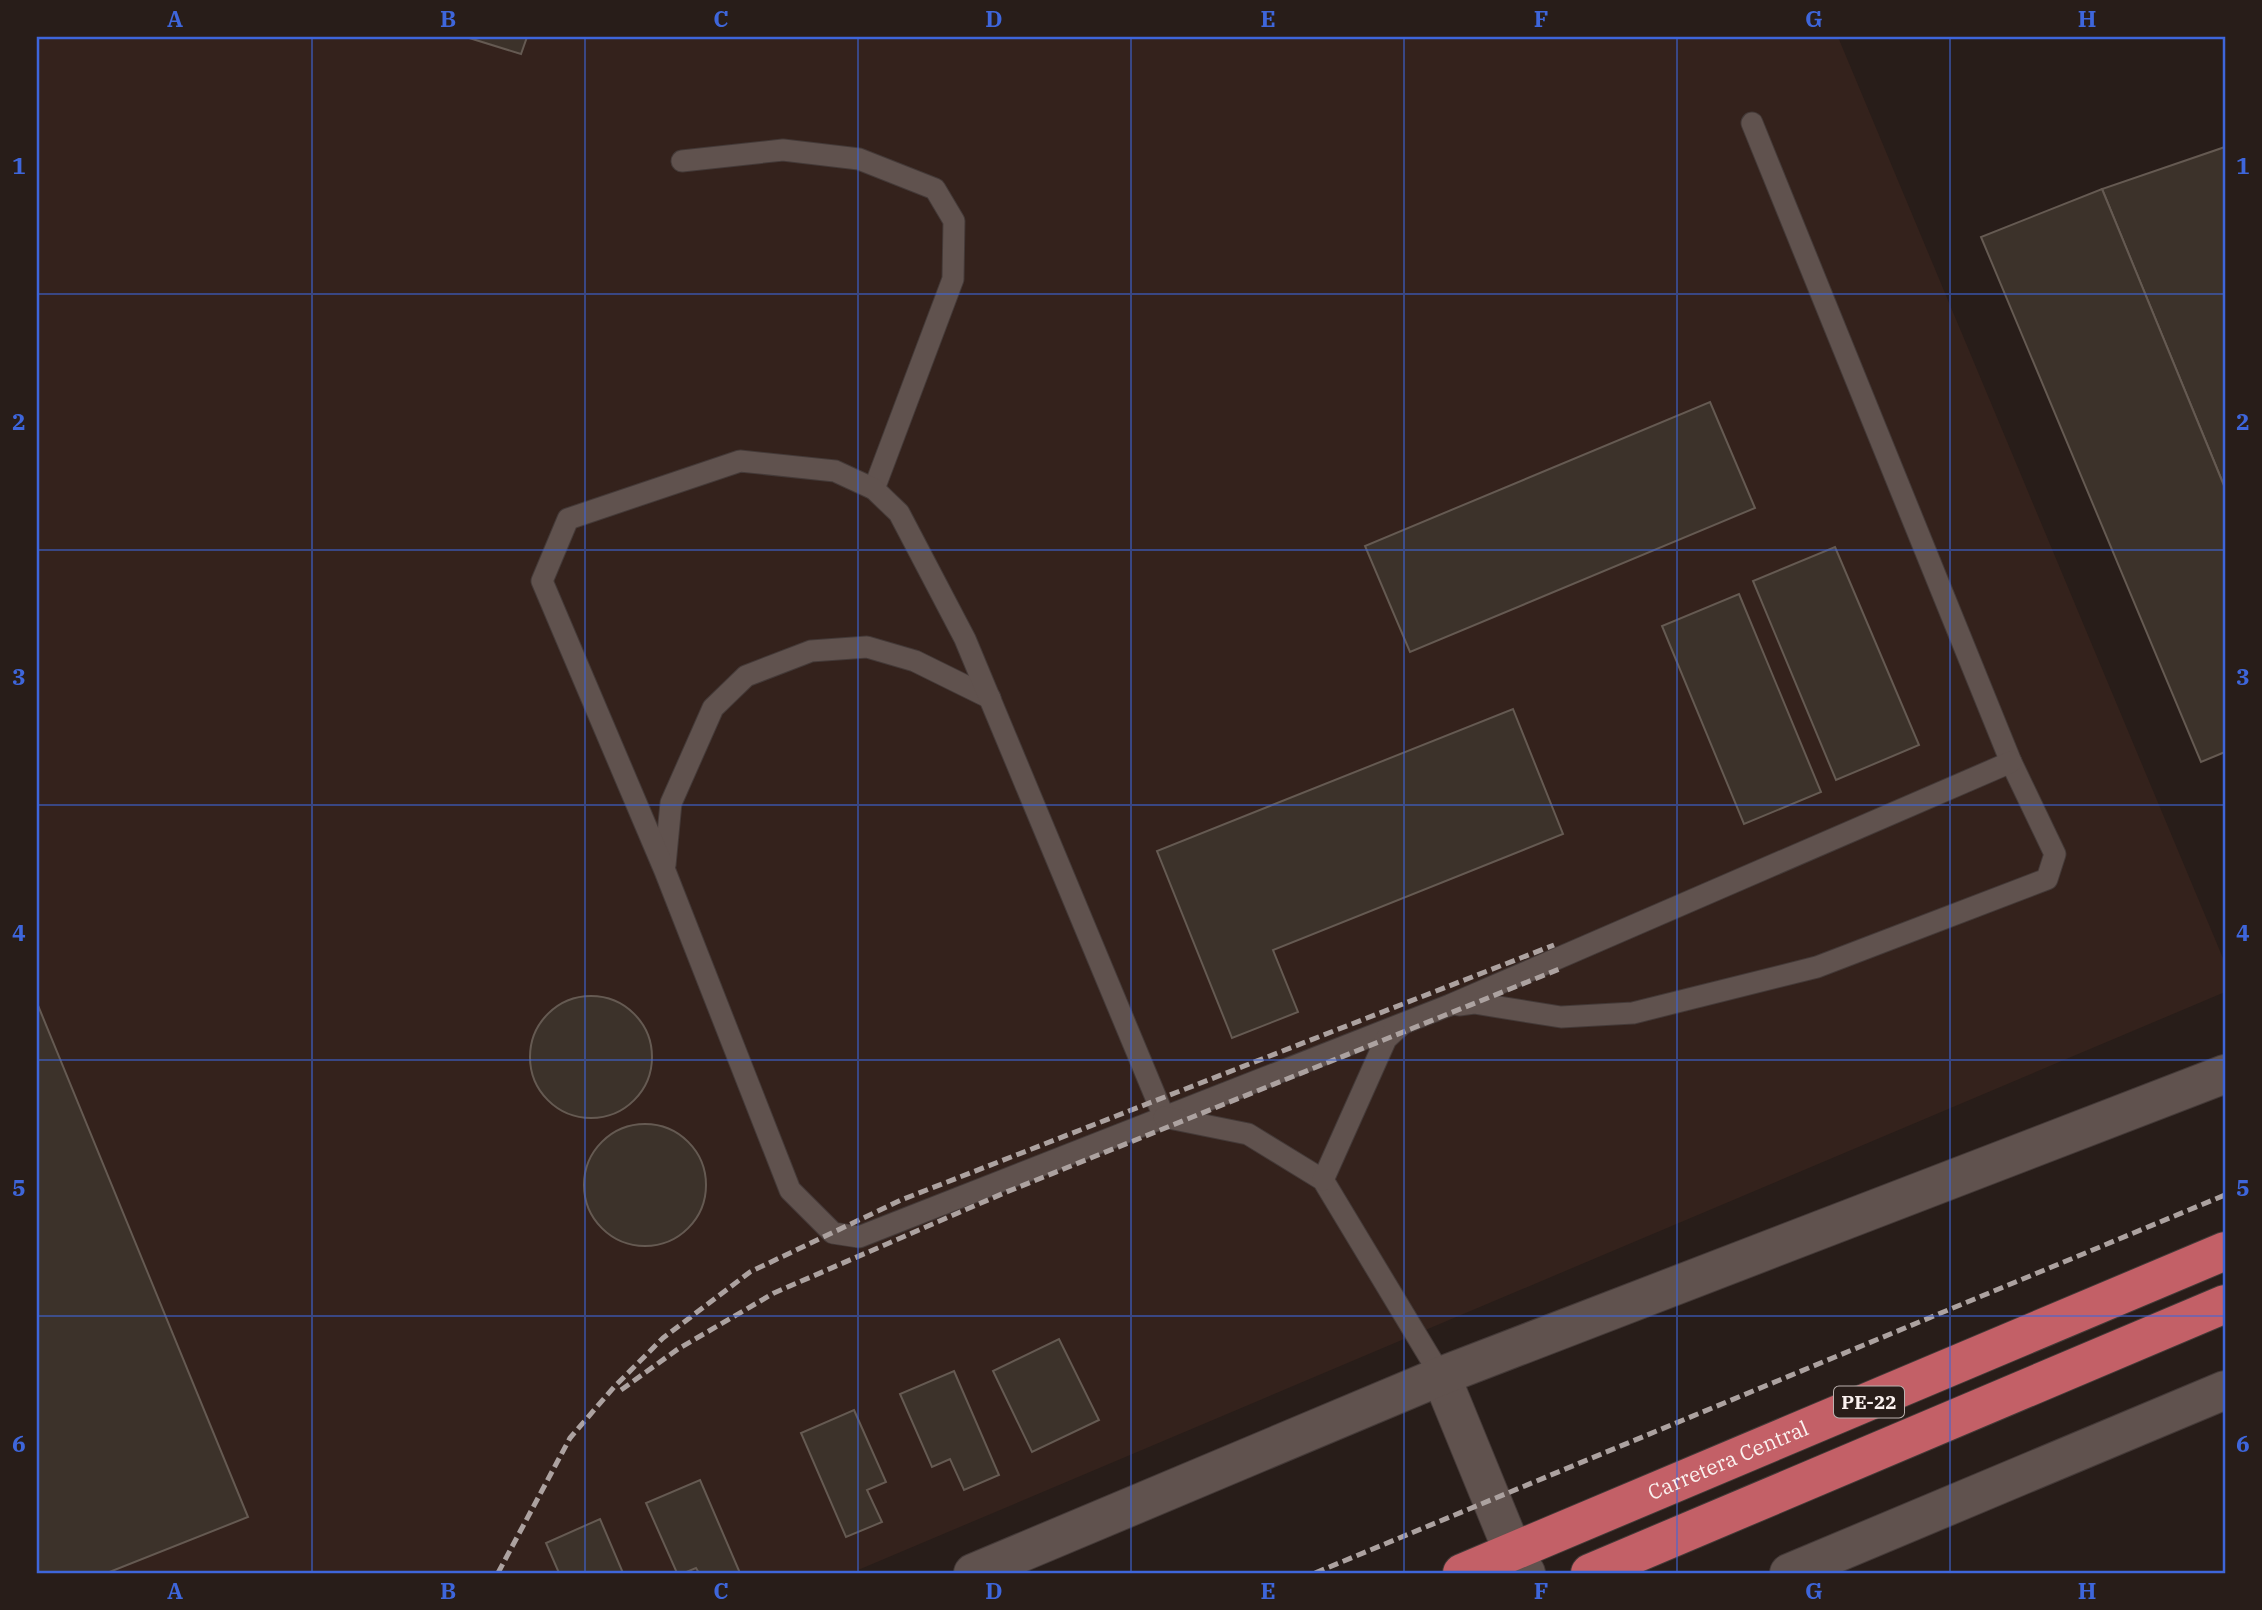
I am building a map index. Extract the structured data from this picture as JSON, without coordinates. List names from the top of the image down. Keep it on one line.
{"streets":{"highway":["PE-22","Carretera Central"]},"grid":{"columns":["A","B","C","D","E","F","G","H"],"rows":["1","2","3","4","5","6"]}}
